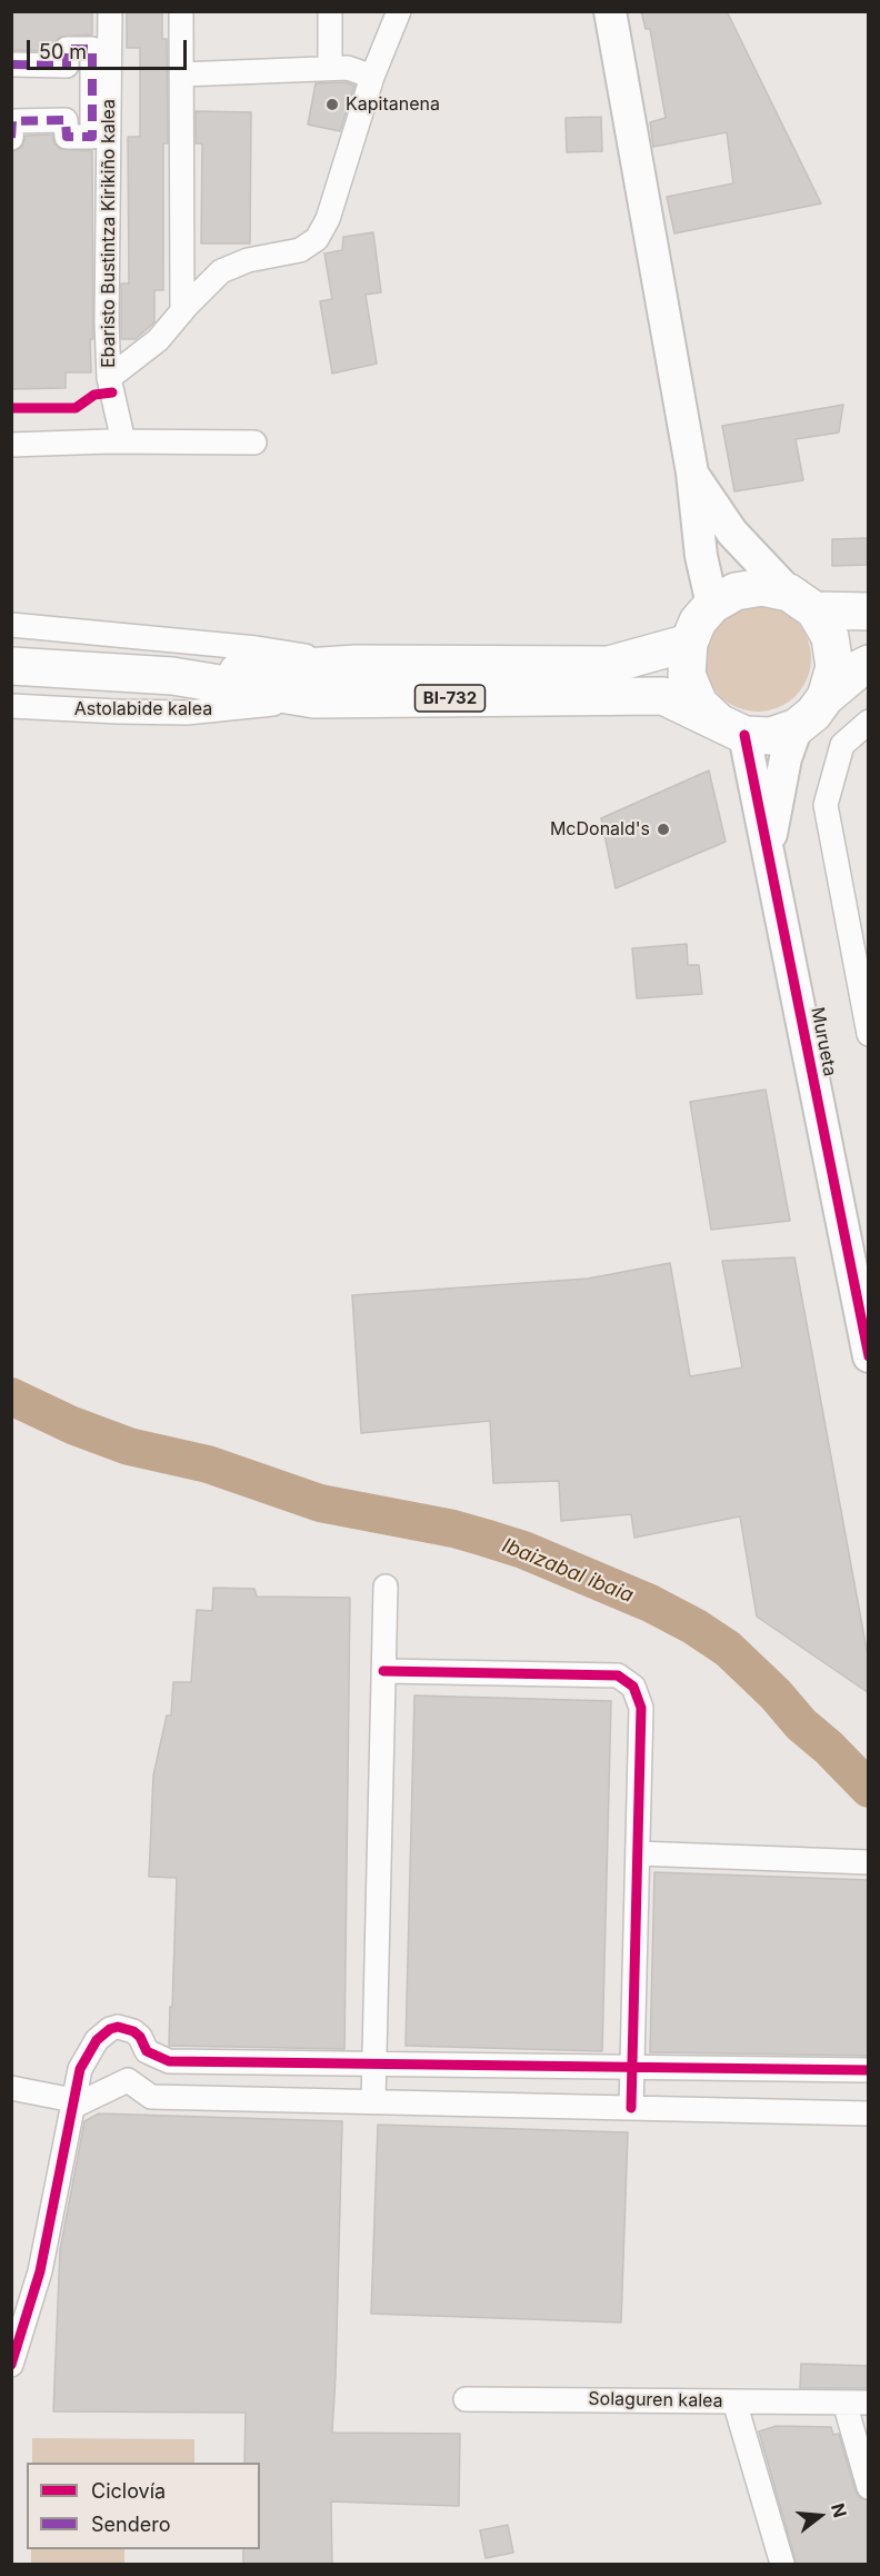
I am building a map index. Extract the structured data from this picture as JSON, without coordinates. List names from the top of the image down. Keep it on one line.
{"streets":{"main road":["BI-732","Murueta"],"street":["Ebaristo Bustintza Kirikiño kalea","Astolabide kalea","Solaguren kalea"]},"crossings":[["BI-732","Astolabide kalea"],["BI-732","Murueta"]],"water":["Ibaizabal ibaia"],"places":["Kapitanena","McDonald's"],"legend":["Ciclovía","Sendero"],"scale_bar":"50 m","north":"right"}
